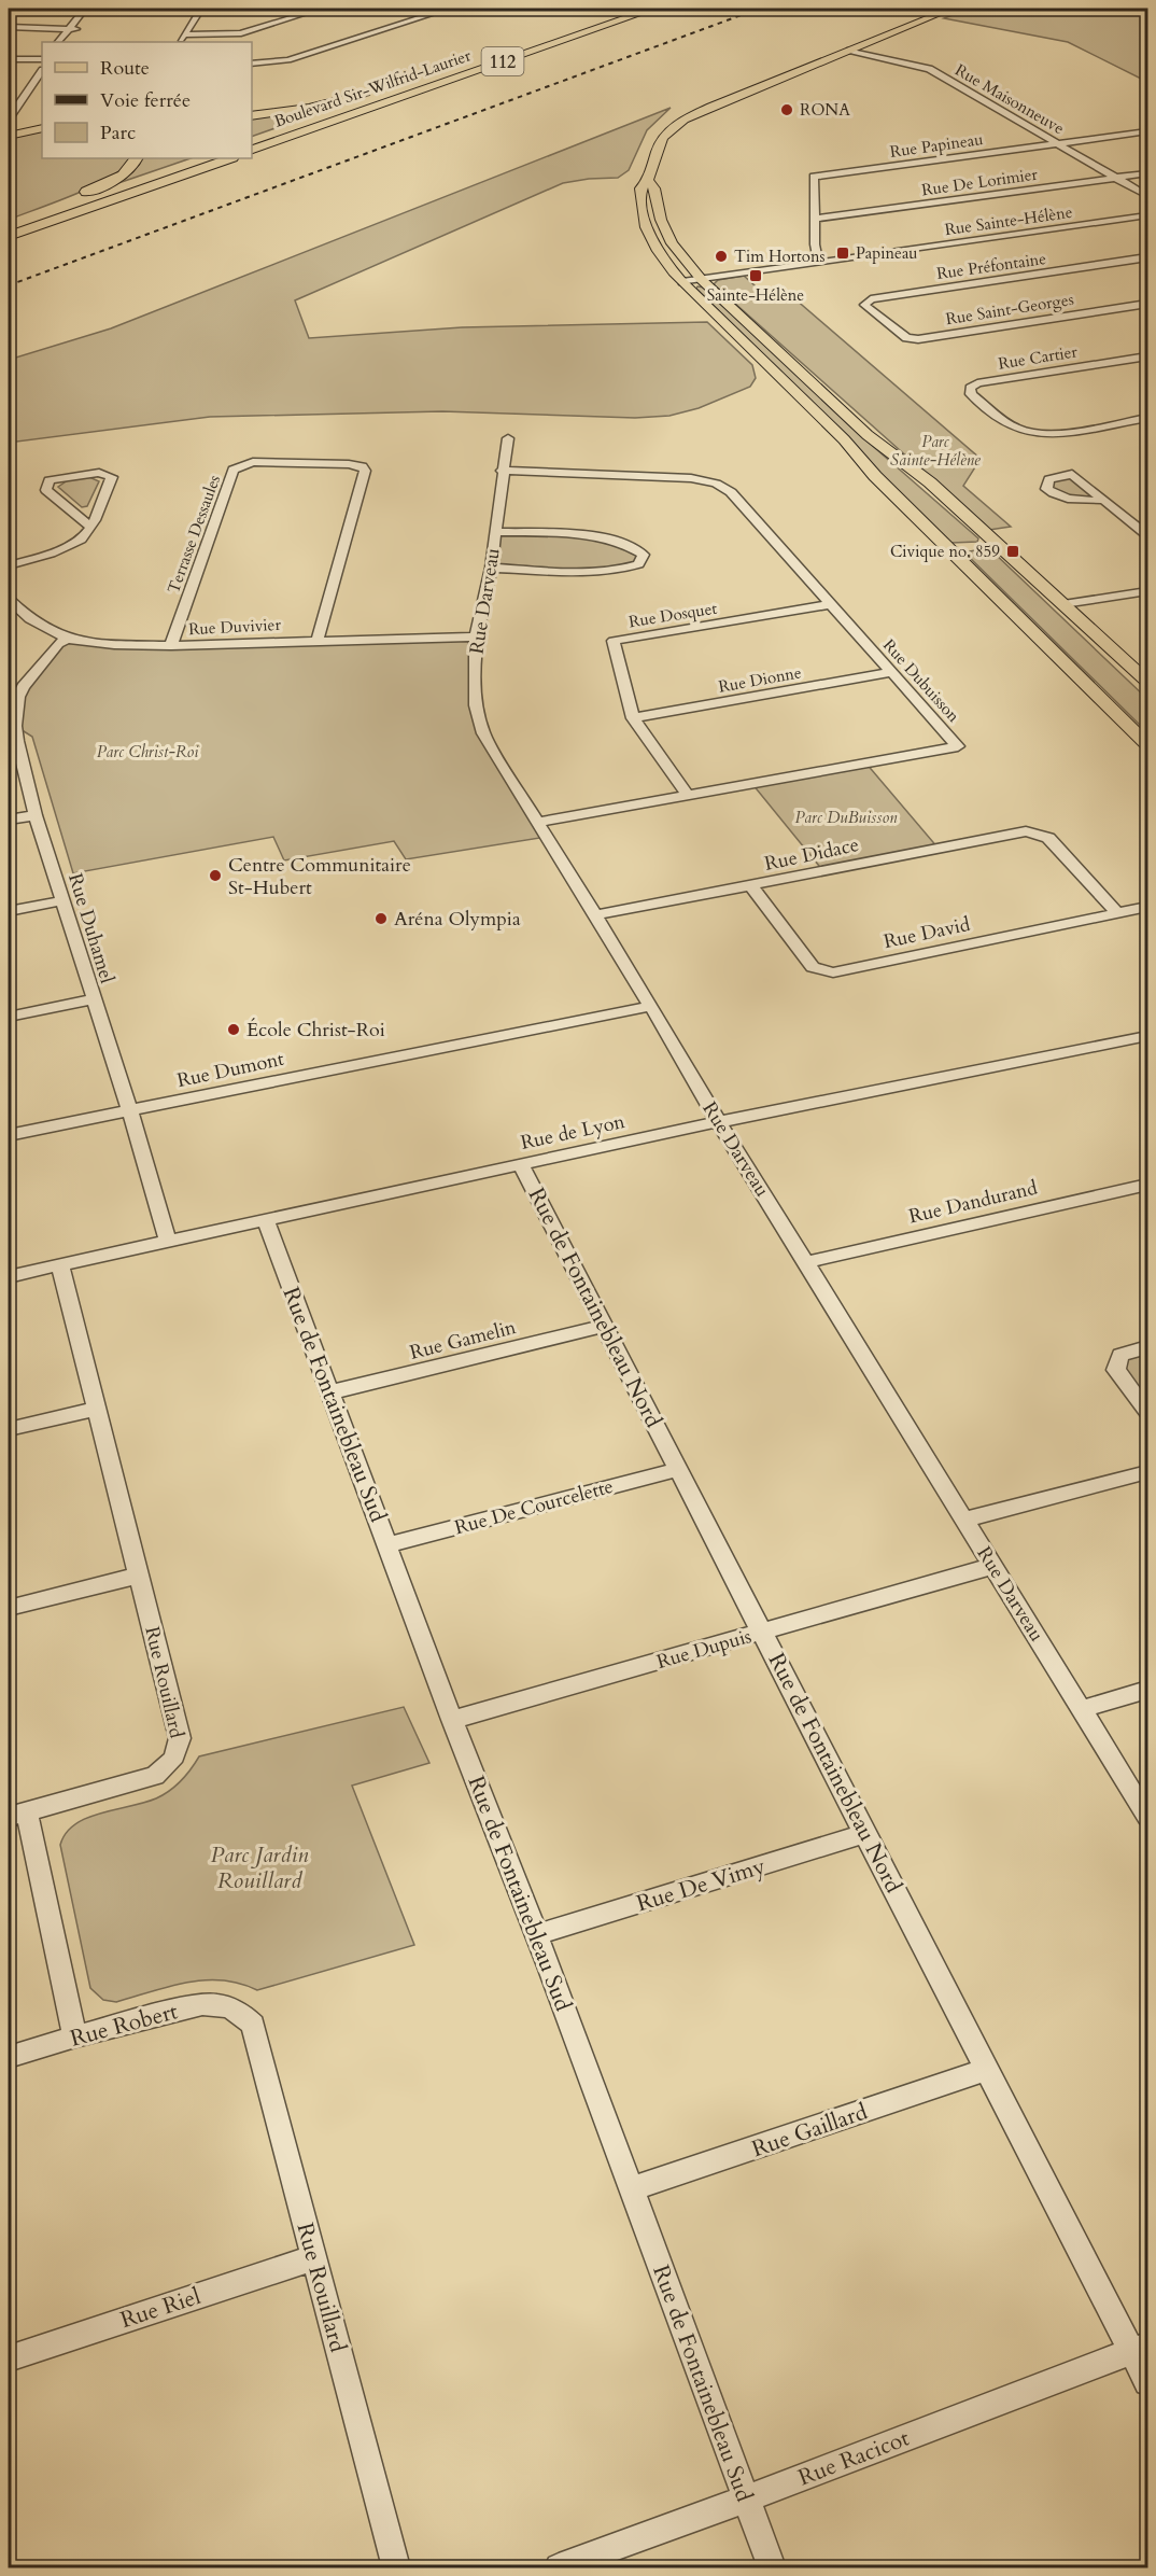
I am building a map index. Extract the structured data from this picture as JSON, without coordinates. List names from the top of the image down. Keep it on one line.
{"streets":{"highway":["112","Boulevard Sir-Wilfrid-Laurier"],"street":["Rue Maisonneuve","Rue Papineau","Rue De Lorimier","Rue Sainte-Hélène","Rue Préfontaine","Rue Saint-Georges","Rue Cartier","Terrasse Dessaules","Rue Darveau","Rue Dosquet","Rue Duvivier","Rue Dionne","Rue Dubuisson","Rue Didace","Rue Duhamel","Rue David","Rue Dumont","Rue de Lyon","Rue Dandurand","Rue de Fontainebleau Nord","Rue Gamelin","Rue de Fontainebleau Sud","Rue De Courcelette","Rue Dupuis","Rue Rouillard","Rue De Vimy","Rue Robert","Rue Gaillard","Rue Riel","Rue Racicot"]},"crossings":[["Rue Maisonneuve","Rue Papineau"],["Rue Maisonneuve","Rue De Lorimier"],["Rue Papineau","Rue De Lorimier"],["Rue Papineau","Rue Sainte-Hélène"],["Rue Préfontaine","Rue Saint-Georges"],["Terrasse Dessaules","Rue Duvivier"],["Rue Darveau","Rue Duvivier"],["Rue Darveau","Rue Dubuisson"],["Rue Darveau","Rue Didace"],["Rue Darveau","Rue Dumont"],["Rue Darveau","Rue de Lyon"],["Rue Darveau","Rue Dandurand"],["Rue Darveau","Rue Dupuis"],["Rue Dosquet","Rue Dionne"],["Rue Dosquet","Rue Dubuisson"],["Rue Duvivier","Rue Duhamel"],["Rue Dionne","Rue Dubuisson"],["Rue Didace","Rue David"],["Rue Duhamel","Rue Dumont"],["Rue Duhamel","Rue de Lyon"],["Rue de Lyon","Rue de Fontainebleau Nord"],["Rue de Lyon","Rue de Fontainebleau Sud"],["Rue de Lyon","Rue Rouillard"],["Rue de Fontainebleau Nord","Rue Gamelin"],["Rue de Fontainebleau Nord","Rue De Courcelette"],["Rue de Fontainebleau Nord","Rue Dupuis"],["Rue de Fontainebleau Nord","Rue De Vimy"],["Rue de Fontainebleau Nord","Rue Gaillard"],["Rue de Fontainebleau Nord","Rue Racicot"],["Rue Gamelin","Rue de Fontainebleau Sud"],["Rue de Fontainebleau Sud","Rue De Courcelette"],["Rue de Fontainebleau Sud","Rue Dupuis"],["Rue de Fontainebleau Sud","Rue De Vimy"],["Rue de Fontainebleau Sud","Rue Gaillard"],["Rue de Fontainebleau Sud","Rue Racicot"],["Rue Rouillard","Rue Robert"],["Rue Rouillard","Rue Riel"]],"parks":["Parc Sainte-Hélène","Parc Christ-Roi","Parc DuBuisson","Parc Jardin Rouillard"],"places":{"other":["RONA","Tim Hortons","Centre Communitaire St-Hubert","Aréna Olympia","École Christ-Roi"],"transit":["Papineau","Sainte-Hélène","Civique no. 859"]},"legend":["Route","Voie ferrée","Parc"]}
